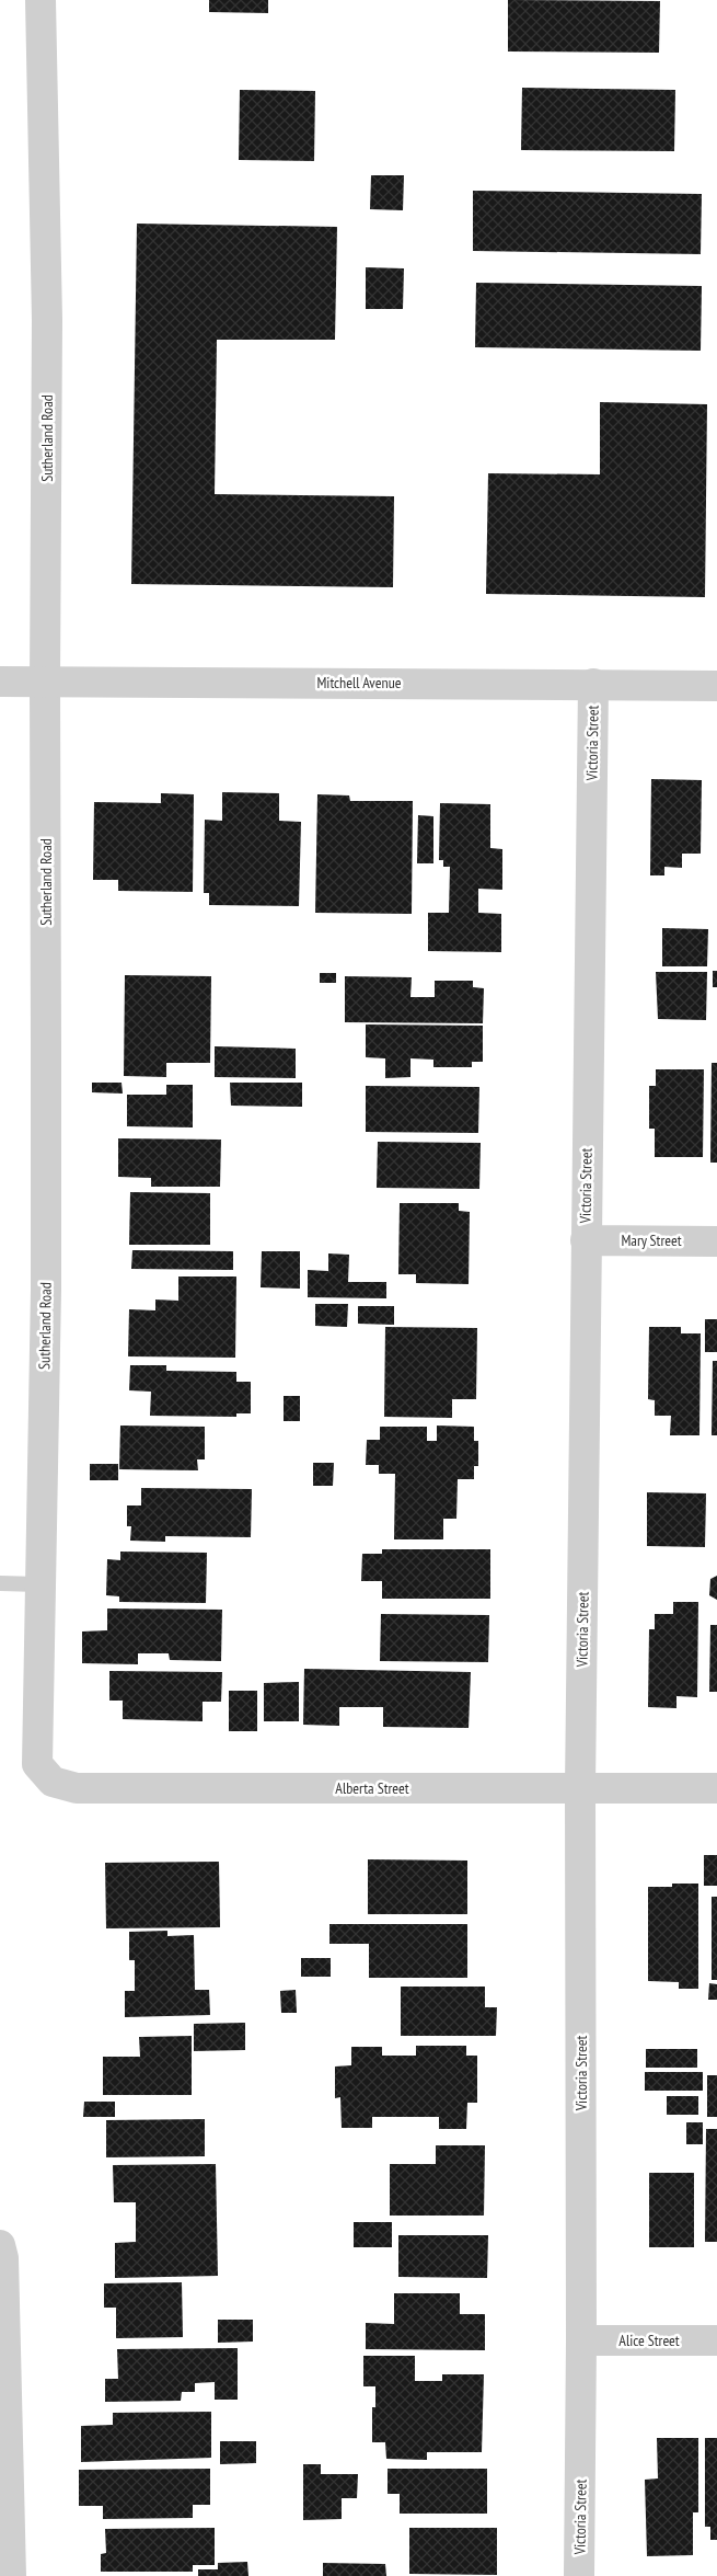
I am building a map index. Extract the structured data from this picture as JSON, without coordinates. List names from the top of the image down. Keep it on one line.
{"streets":{"street":["Sutherland Road","Mitchell Avenue","Victoria Street","Mary Street","Alberta Street","Alice Street"]},"crossings":[["Sutherland Road","Mitchell Avenue"],["Sutherland Road","Alberta Street"],["Mitchell Avenue","Victoria Street"],["Victoria Street","Mary Street"],["Victoria Street","Alberta Street"],["Victoria Street","Alice Street"]]}
